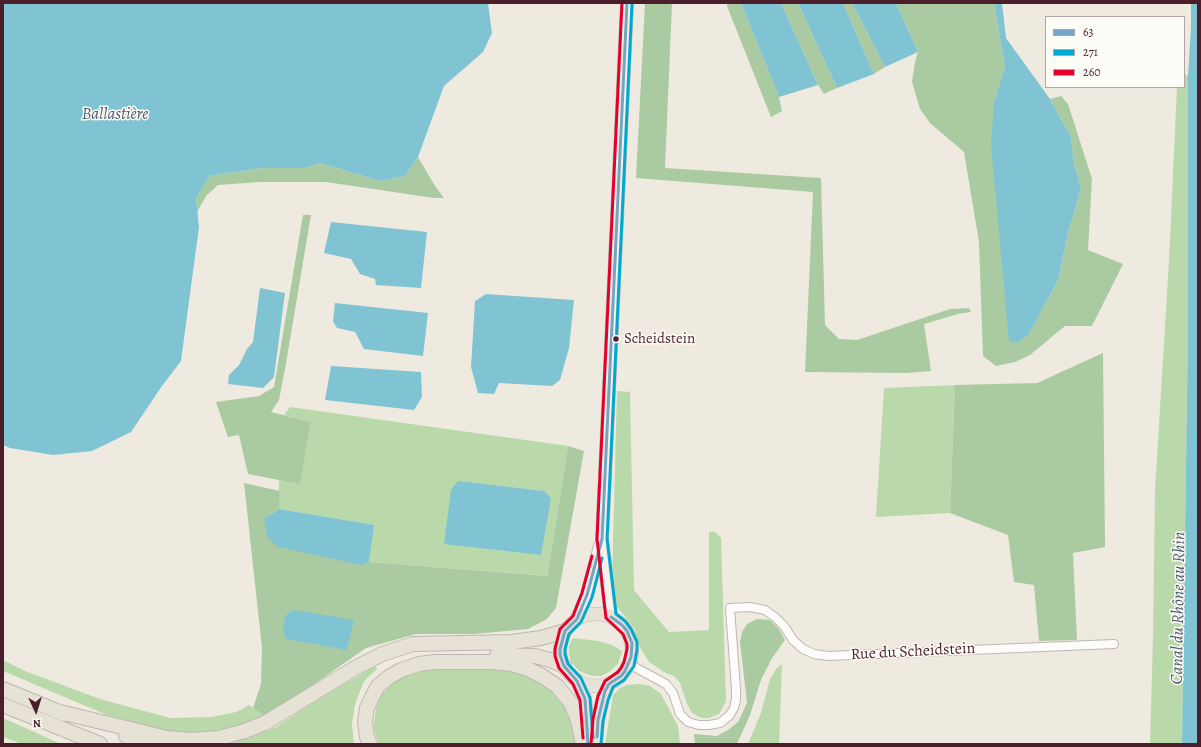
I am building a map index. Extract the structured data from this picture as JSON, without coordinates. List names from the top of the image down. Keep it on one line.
{"streets":{"street":["Rue du Scheidstein"]},"water":["Ballastière","Canal du Rhône au Rhin"],"places":["Scheidstein"],"lines":["transit line 63","transit line 271","transit line 260"],"legend":["63","271","260"],"north":"bottom"}
